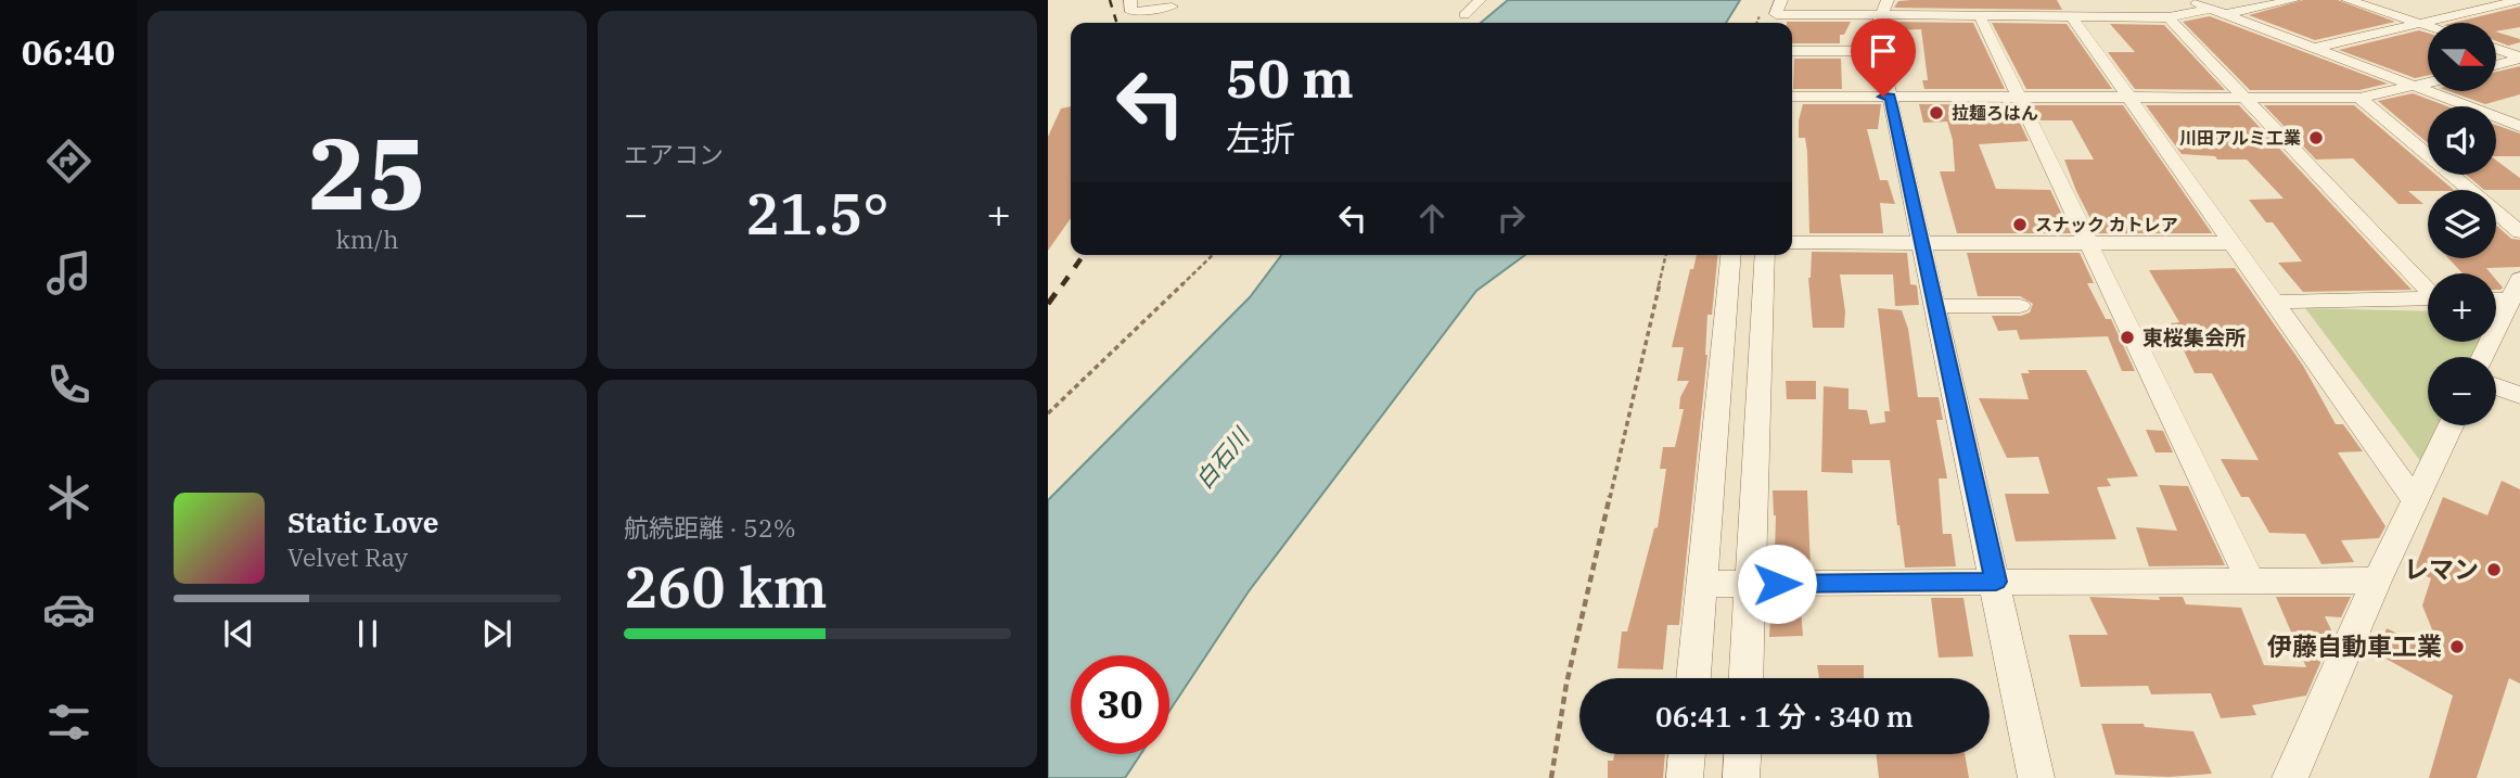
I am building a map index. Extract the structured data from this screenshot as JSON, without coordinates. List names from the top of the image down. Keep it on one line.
{"water":["白石川"],"places":["拉麺ろはん","川田アルミ工業","スナック カトレア","東桜集会所","レマン","伊藤自動車工業"],"north":"right","page":{"tabs":"06:40","tile":[["25","km/h"],"エアコン",["航続距離 · 52%","260 km"]],"map_buttons":["+","−"],"turn":["50 m","左折"],"heat":["−","21.5°","+"],"song":["Static Love","Velvet Ray"],"limit":"30","trip":"06:41 · 1 分 · 340 m"}}
